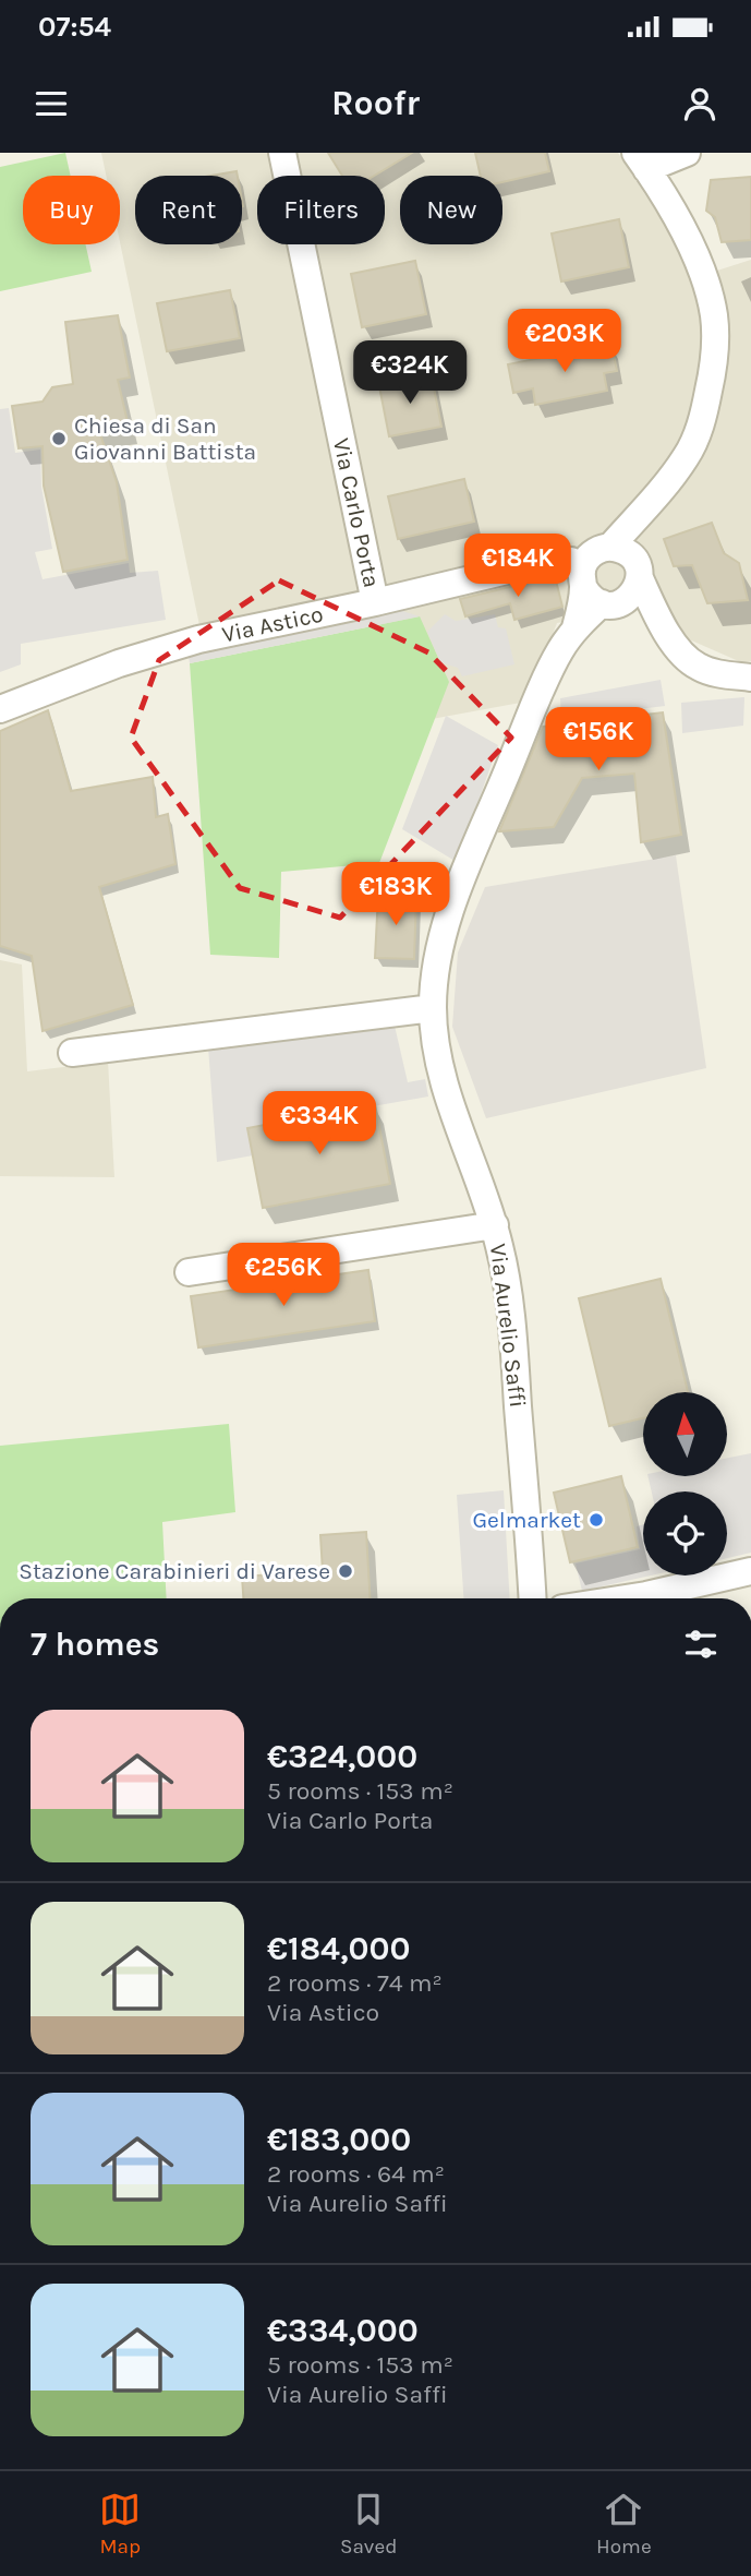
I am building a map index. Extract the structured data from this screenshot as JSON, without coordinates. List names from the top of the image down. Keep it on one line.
{"streets":{"street":["Via Carlo Porta","Via Astico","Via Aurelio Saffi"]},"crossings":[["Via Carlo Porta","Via Astico"],["Via Astico","Via Aurelio Saffi"]],"places":["Chiesa di San Giovanni Battista","Gelmarket","Stazione Carabinieri di Varese"],"north":"top","page":{"status":"07:54","header":"Roofr","chip":["Buy","Rent","Filters","New"],"price":["€203K","€324K","€184K","€156K","€183K","€334K","€256K"],"heading":"7 homes","list":[{"name":"€324,000","note":"5 rooms · 153 m² · Via Carlo Porta"},{"name":"€184,000","note":"2 rooms · 74 m² · Via Astico"},{"name":"€183,000","note":"2 rooms · 64 m² · Via Aurelio Saffi"},{"name":"€334,000","note":"5 rooms · 153 m² · Via Aurelio Saffi"}],"tabs":["Map","Saved","Home"]}}
